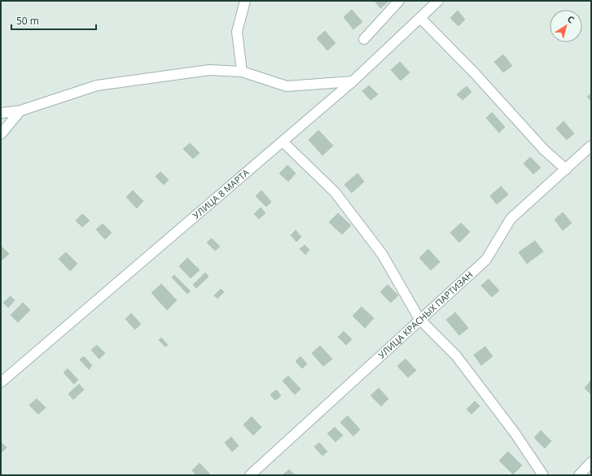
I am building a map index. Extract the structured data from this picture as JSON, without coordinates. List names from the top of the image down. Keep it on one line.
{"streets":{"street":["УЛИЦА 8 МАРТА","УЛИЦА КРАСНЫХ ПАРТИЗАН"]},"scale_bar":"50 m","north":"top right"}
